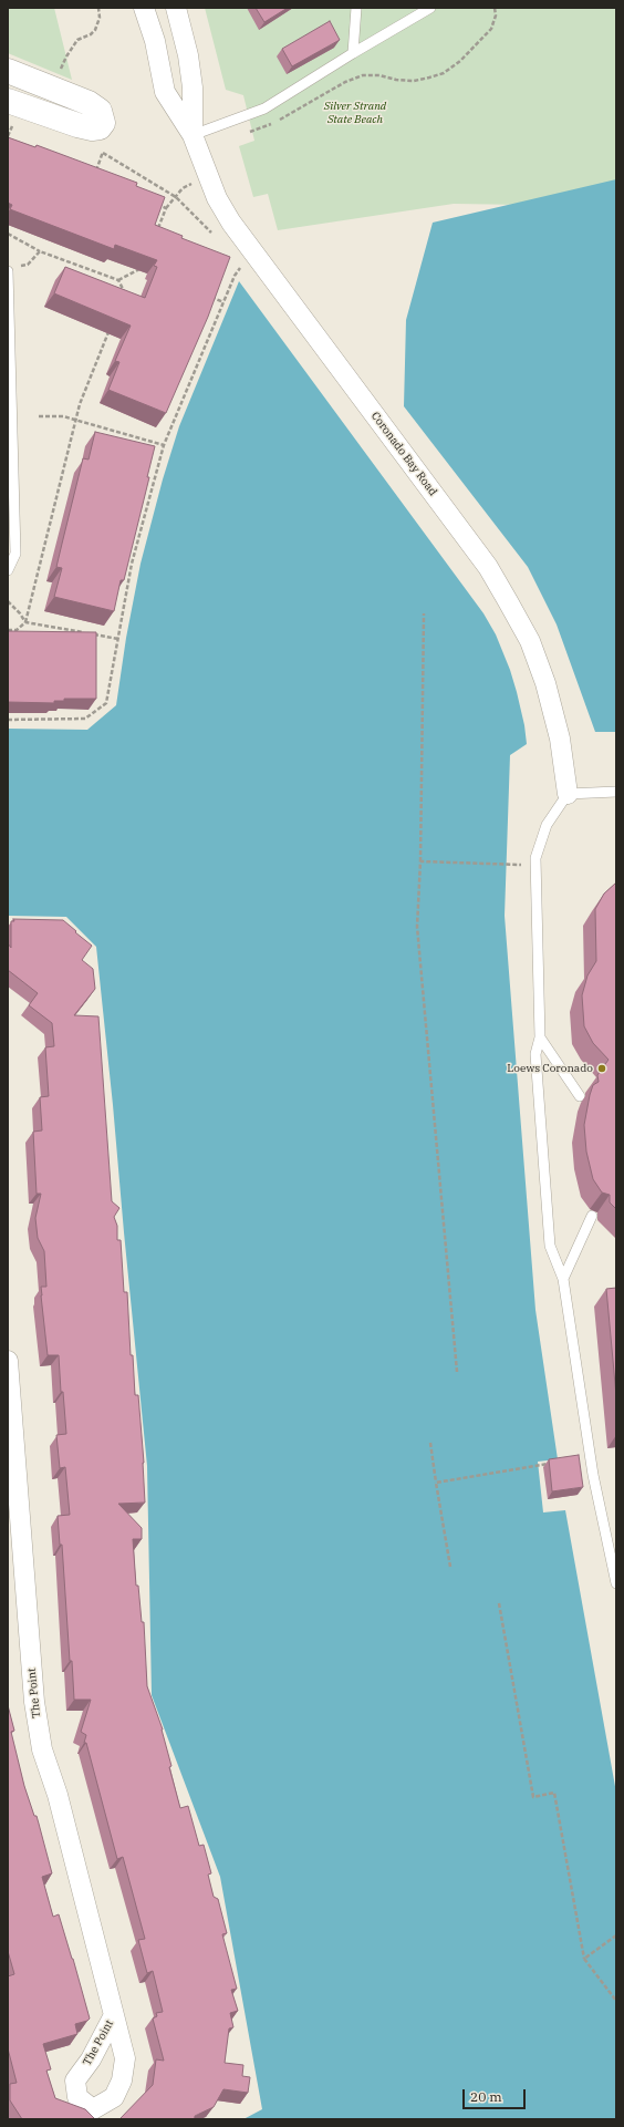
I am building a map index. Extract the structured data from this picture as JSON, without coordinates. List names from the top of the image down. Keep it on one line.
{"streets":{"street":["Coronado Bay Road","The Point"]},"parks":["Silver Strand State Beach"],"places":["Loews Coronado"],"scale_bar":"20 m"}
